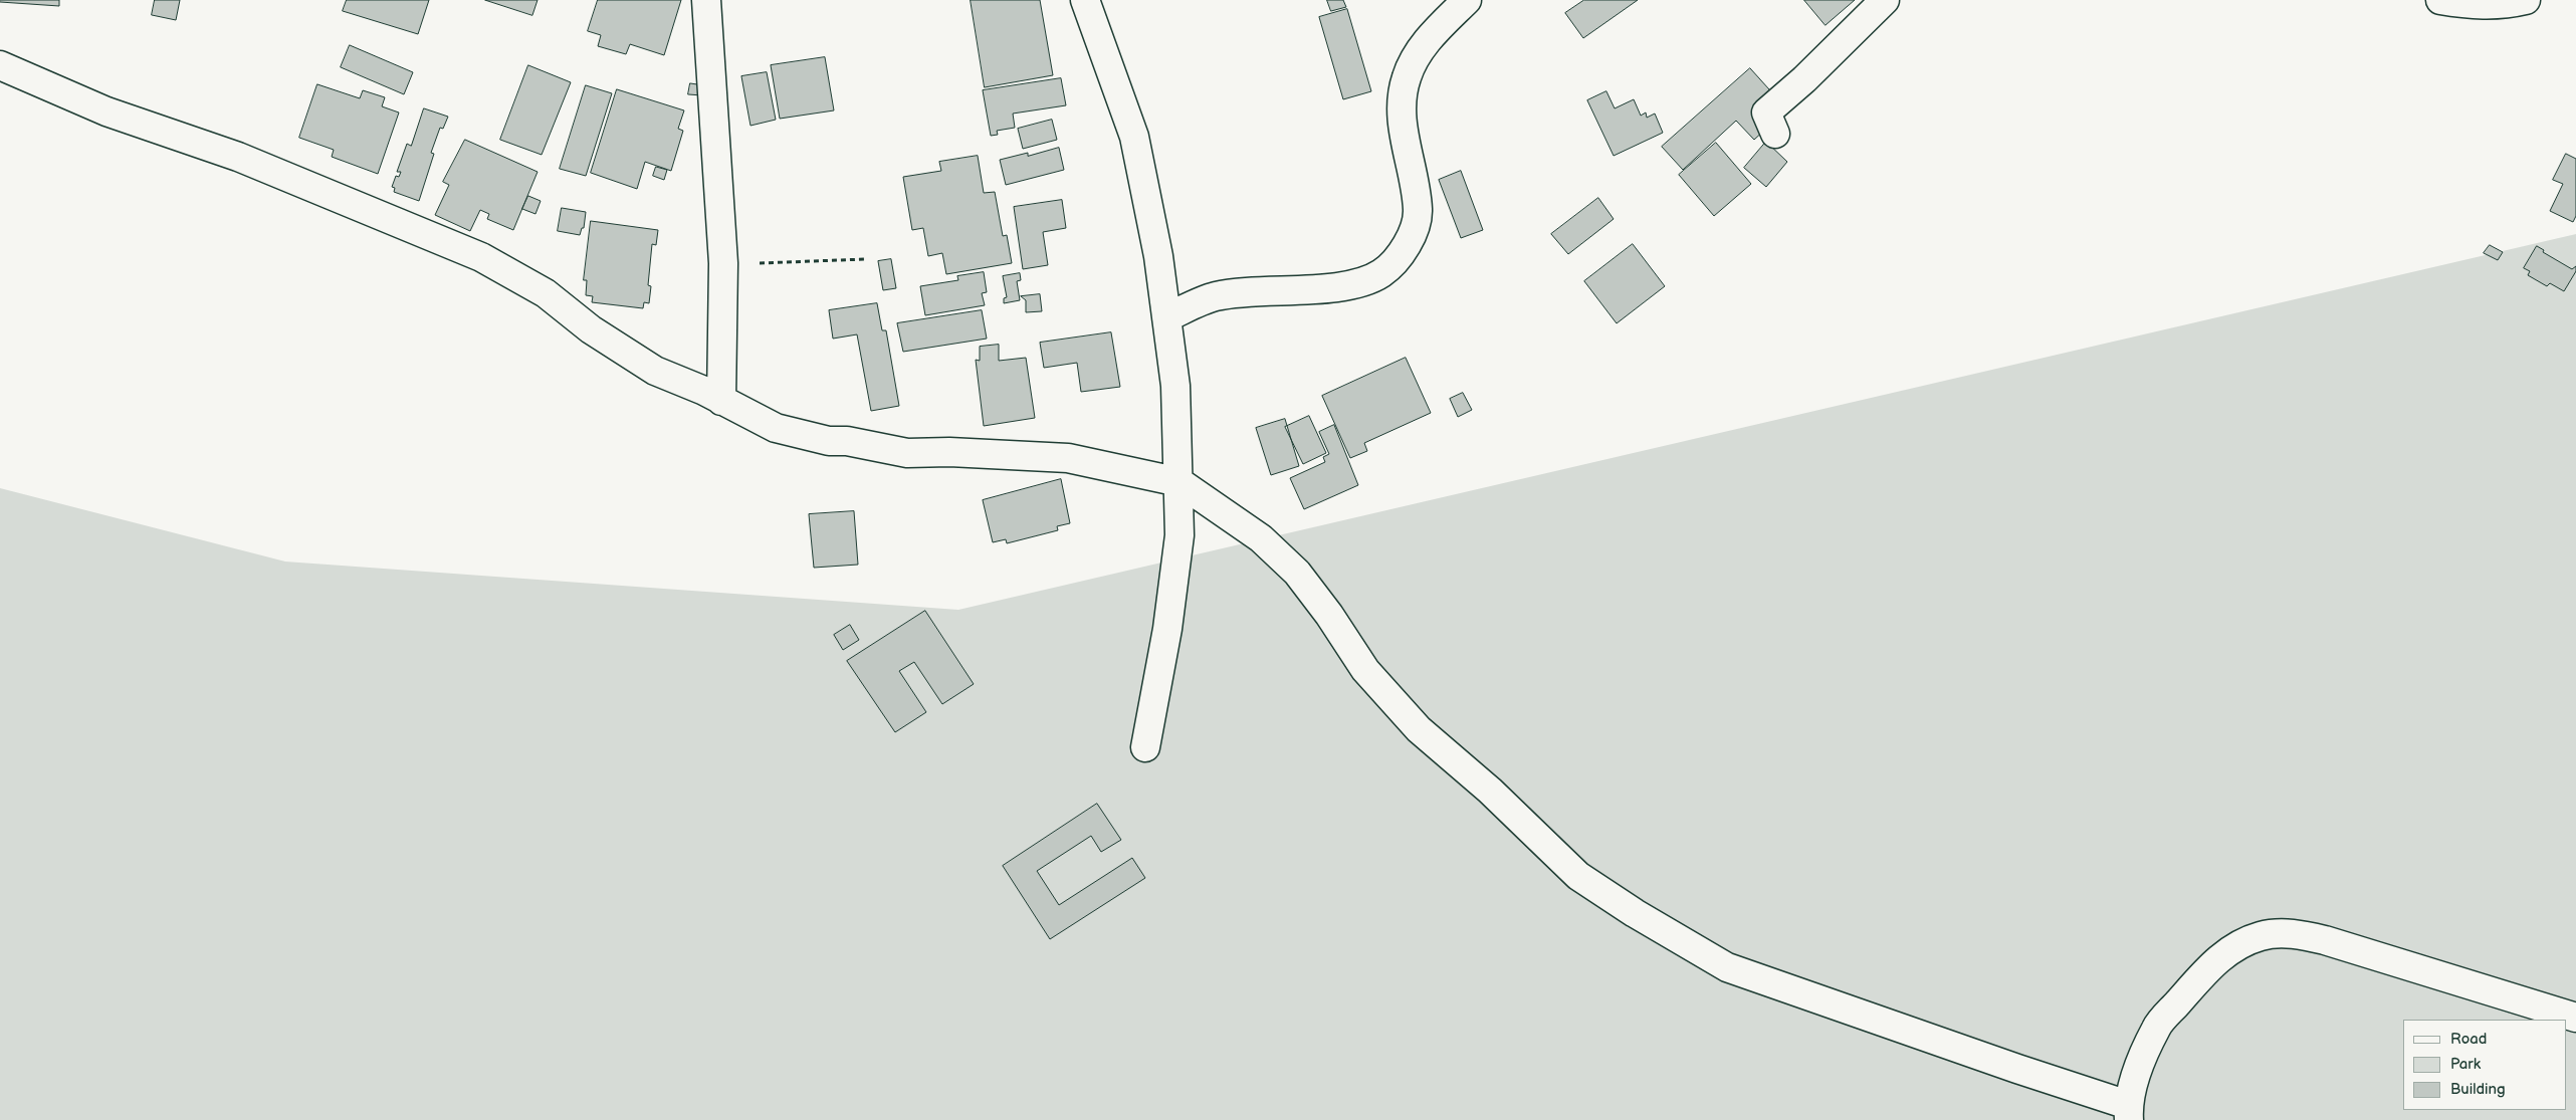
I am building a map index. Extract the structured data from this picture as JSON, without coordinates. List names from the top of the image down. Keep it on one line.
{"legend":["Road","Park","Building"]}
